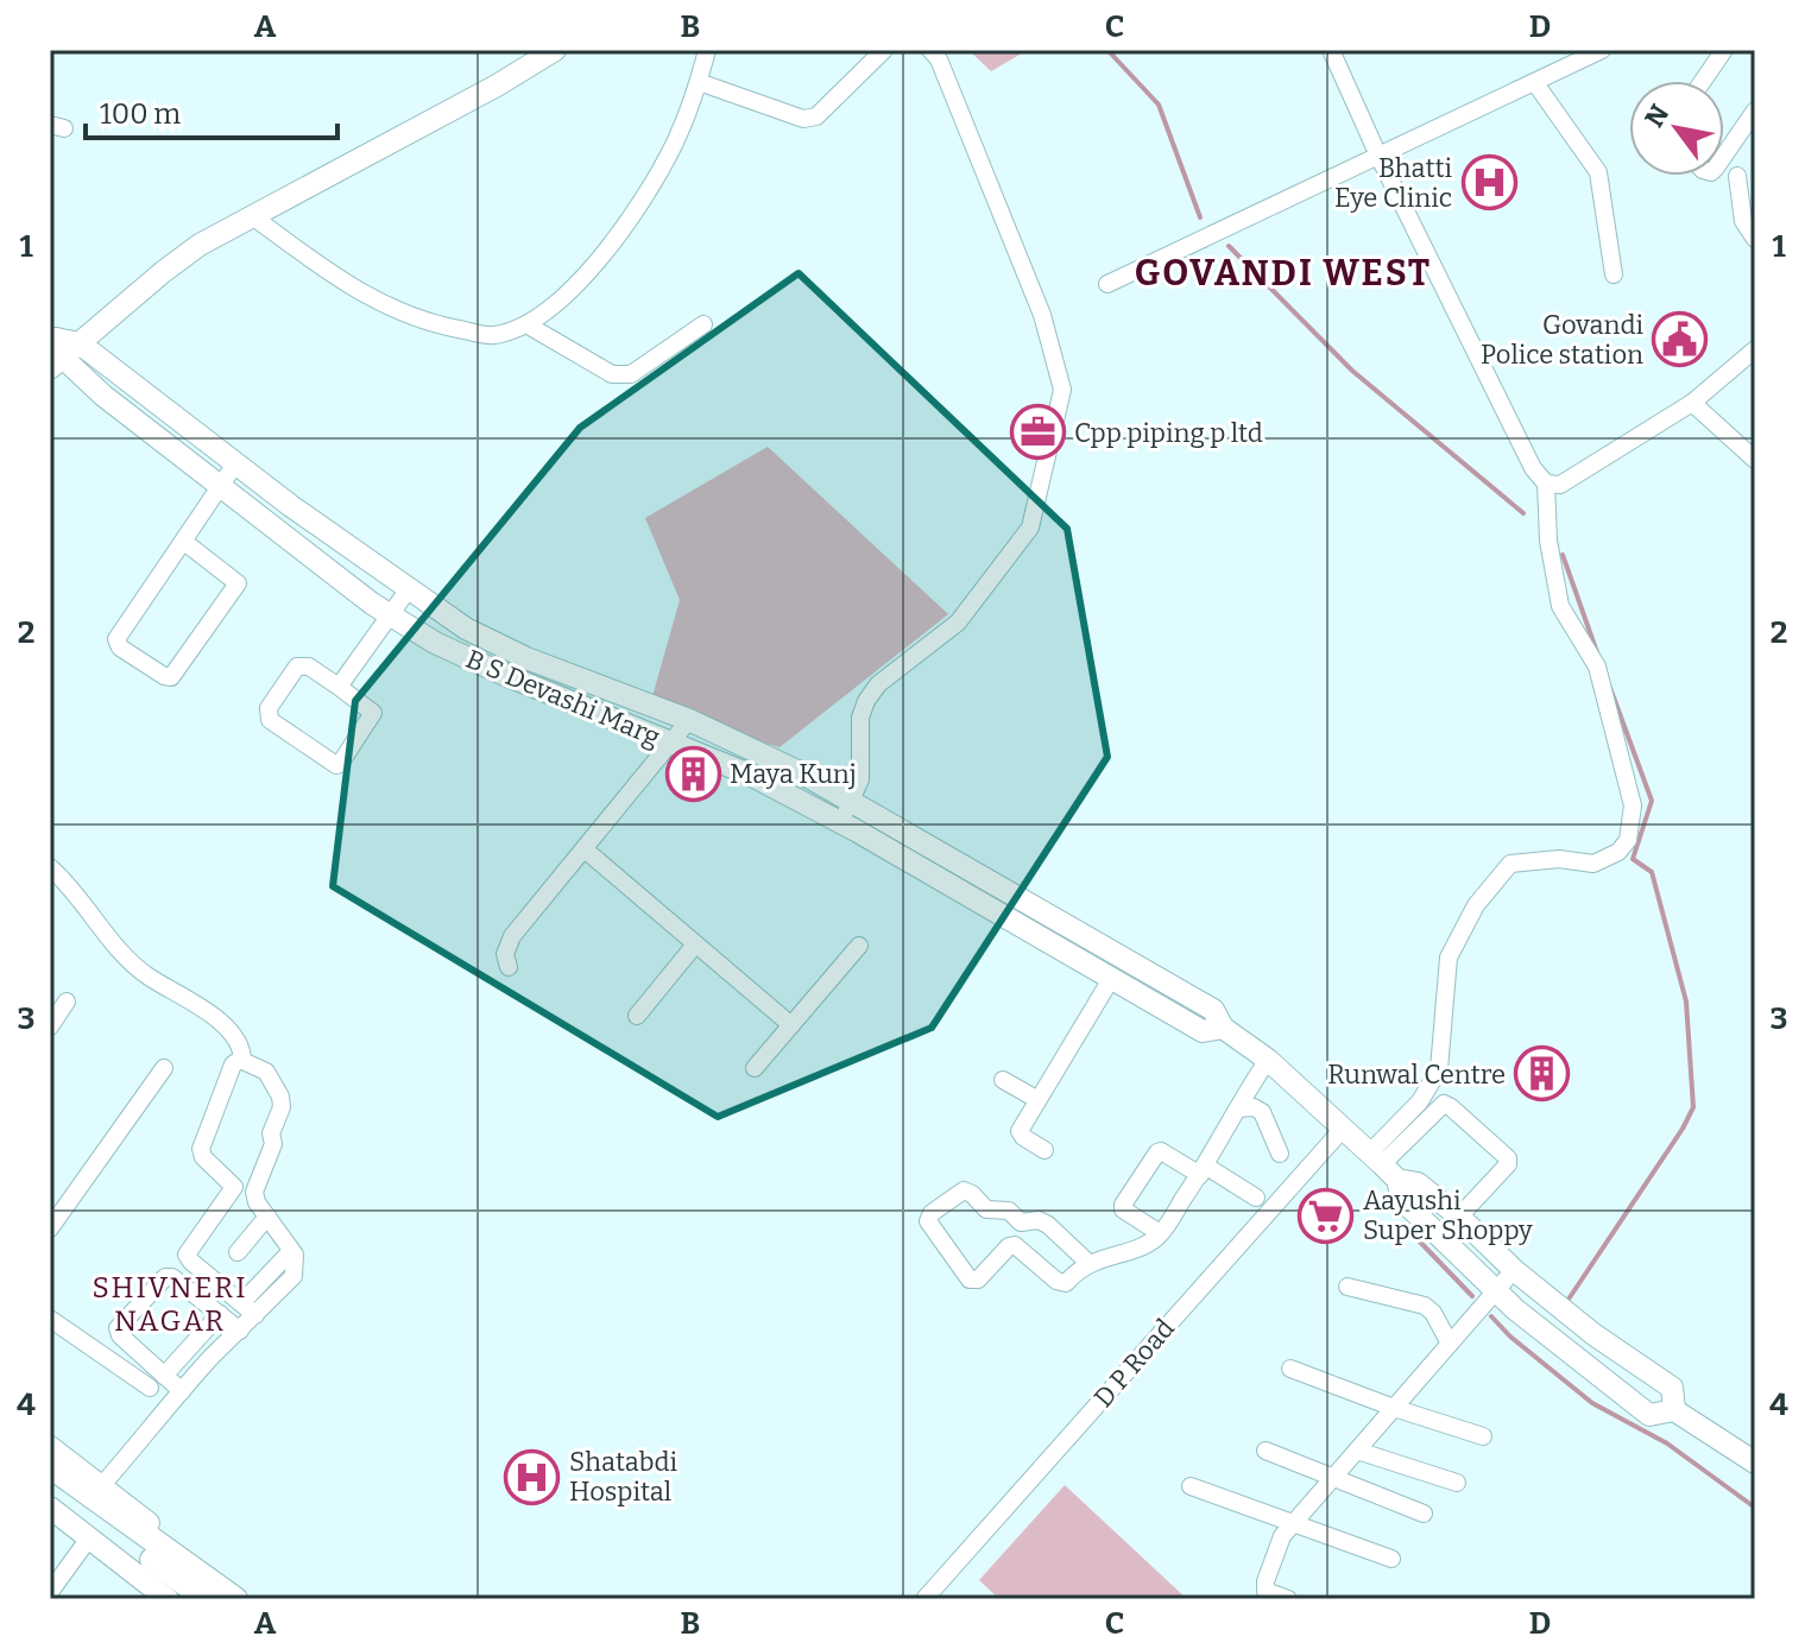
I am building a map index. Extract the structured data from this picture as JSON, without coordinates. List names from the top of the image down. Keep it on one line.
{"streets":{"main road":["B S Devashi Marg"],"street":["D P Road"]},"crossings":[["B S Devashi Marg","D P Road"]],"districts":["GOVANDI WEST","SHIVNERI NAGAR"],"places":{"hospital":["Bhatti Eye Clinic","Shatabdi Hospital"],"public building":["Govandi Police station"],"office":["Cpp piping p ltd"],"building":["Maya Kunj","Runwal Centre"],"supermarket":["Aayushi Super Shoppy"]},"scale_bar":"100 m","north":"top left","grid":{"columns":["A","B","C","D"],"rows":["1","2","3","4"]}}
